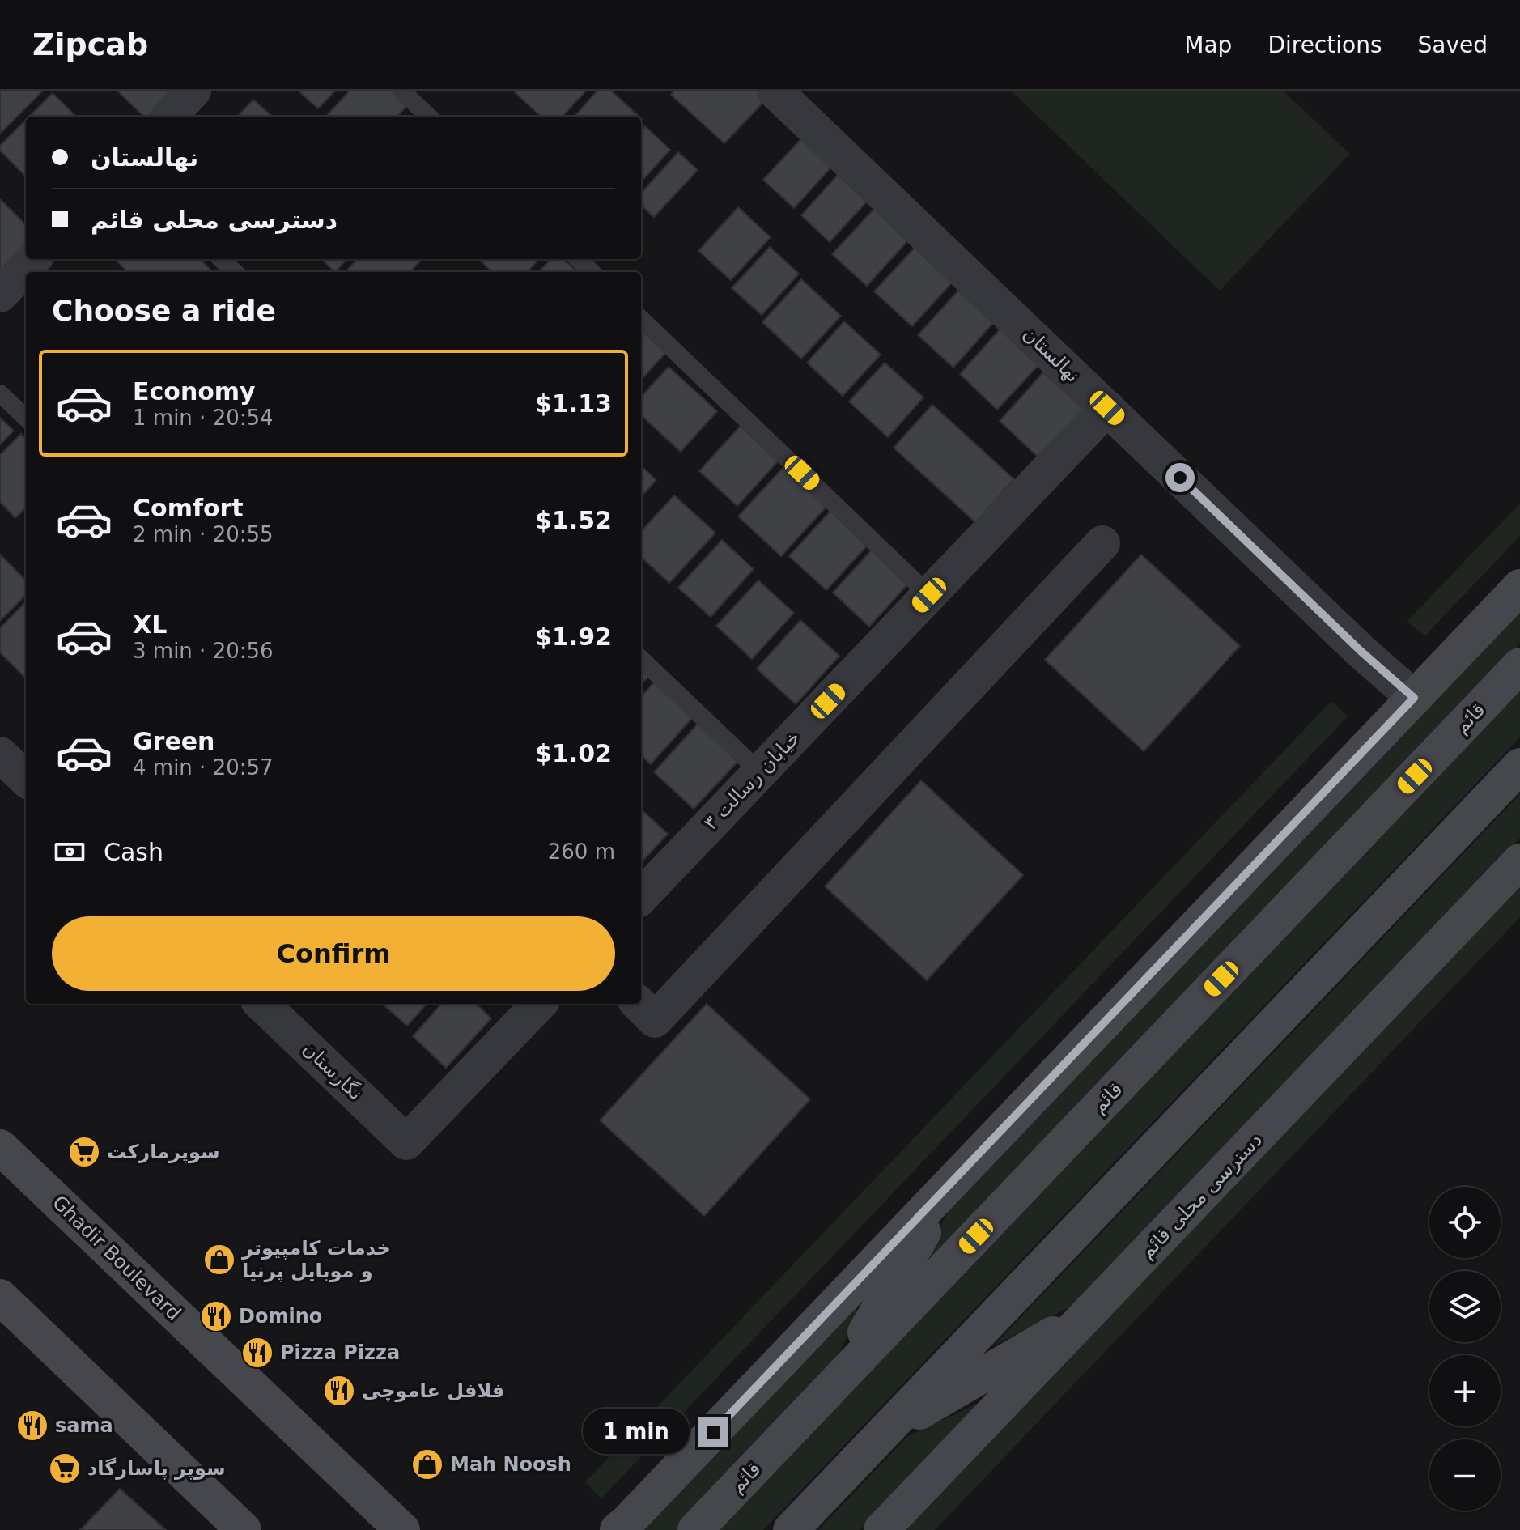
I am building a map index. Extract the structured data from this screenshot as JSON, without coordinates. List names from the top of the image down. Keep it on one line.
{"streets":{"main road":["قائم","دسترسی محلی قائم","Ghadir Boulevard"],"street":["نهالستان","خیابان رسالت ۳","نگارستان"]},"crossings":[["نهالستان","خیابان رسالت ۳"]],"places":{"supermarket":["سوپرمارکت","سوپر پاسارگاد"],"shop":["خدمات کامپیوتر و موبایل پرنیا","Mah Noosh"],"restaurant":["Domino","Pizza Pizza","فلافل عاموچی","sama"]},"page":{"header":"Zipcab","nav":["Map","Directions","Saved"],"banner":["نهالستان","دسترسی محلی قائم"],"heading":"Choose a ride","list":[{"name":"Economy","note":"1 min · 20:54","value":"$1.13"},{"name":"Comfort","note":"2 min · 20:55","value":"$1.52"},{"name":"XL","note":"3 min · 20:56","value":"$1.92"},{"name":"Green","note":"4 min · 20:57","value":"$1.02"}],"pay":["Cash","260 m"],"buttons":"Confirm","map_buttons":["+","−"],"bubble":"1 min"}}
